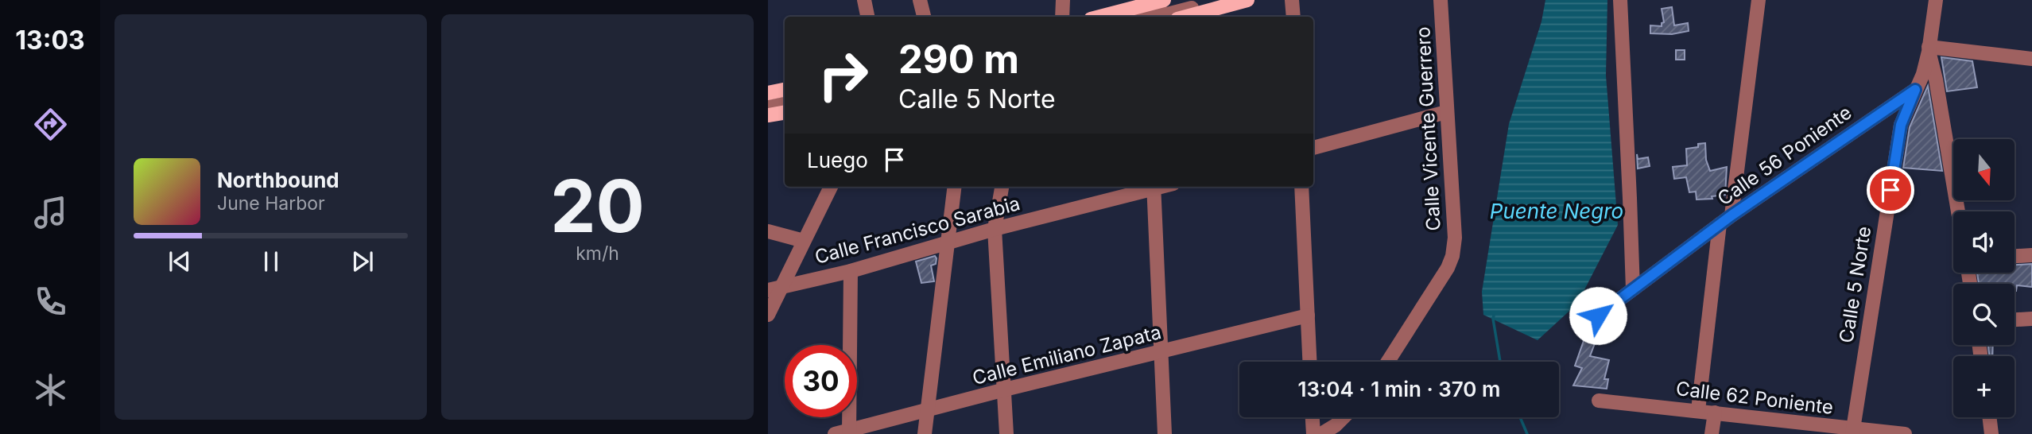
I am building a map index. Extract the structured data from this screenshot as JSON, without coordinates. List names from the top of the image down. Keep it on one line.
{"streets":{"street":["Calle Vicente Guerrero","Calle 56 Poniente","Calle Francisco Sarabia","Calle 5 Norte","Calle Emiliano Zapata","Calle 62 Poniente"]},"crossings":[["Calle 56 Poniente","Calle 5 Norte"],["Calle 5 Norte","Calle 62 Poniente"]],"water":["Puente Negro"],"north":"bottom","page":{"tabs":"13:03","tile":["20","km/h"],"turn":["290 m","Calle 5 Norte"],"then":"Luego","map_buttons":"+","song":["Northbound","June Harbor"],"limit":"30","trip":"13:04 · 1 min · 370 m"}}
